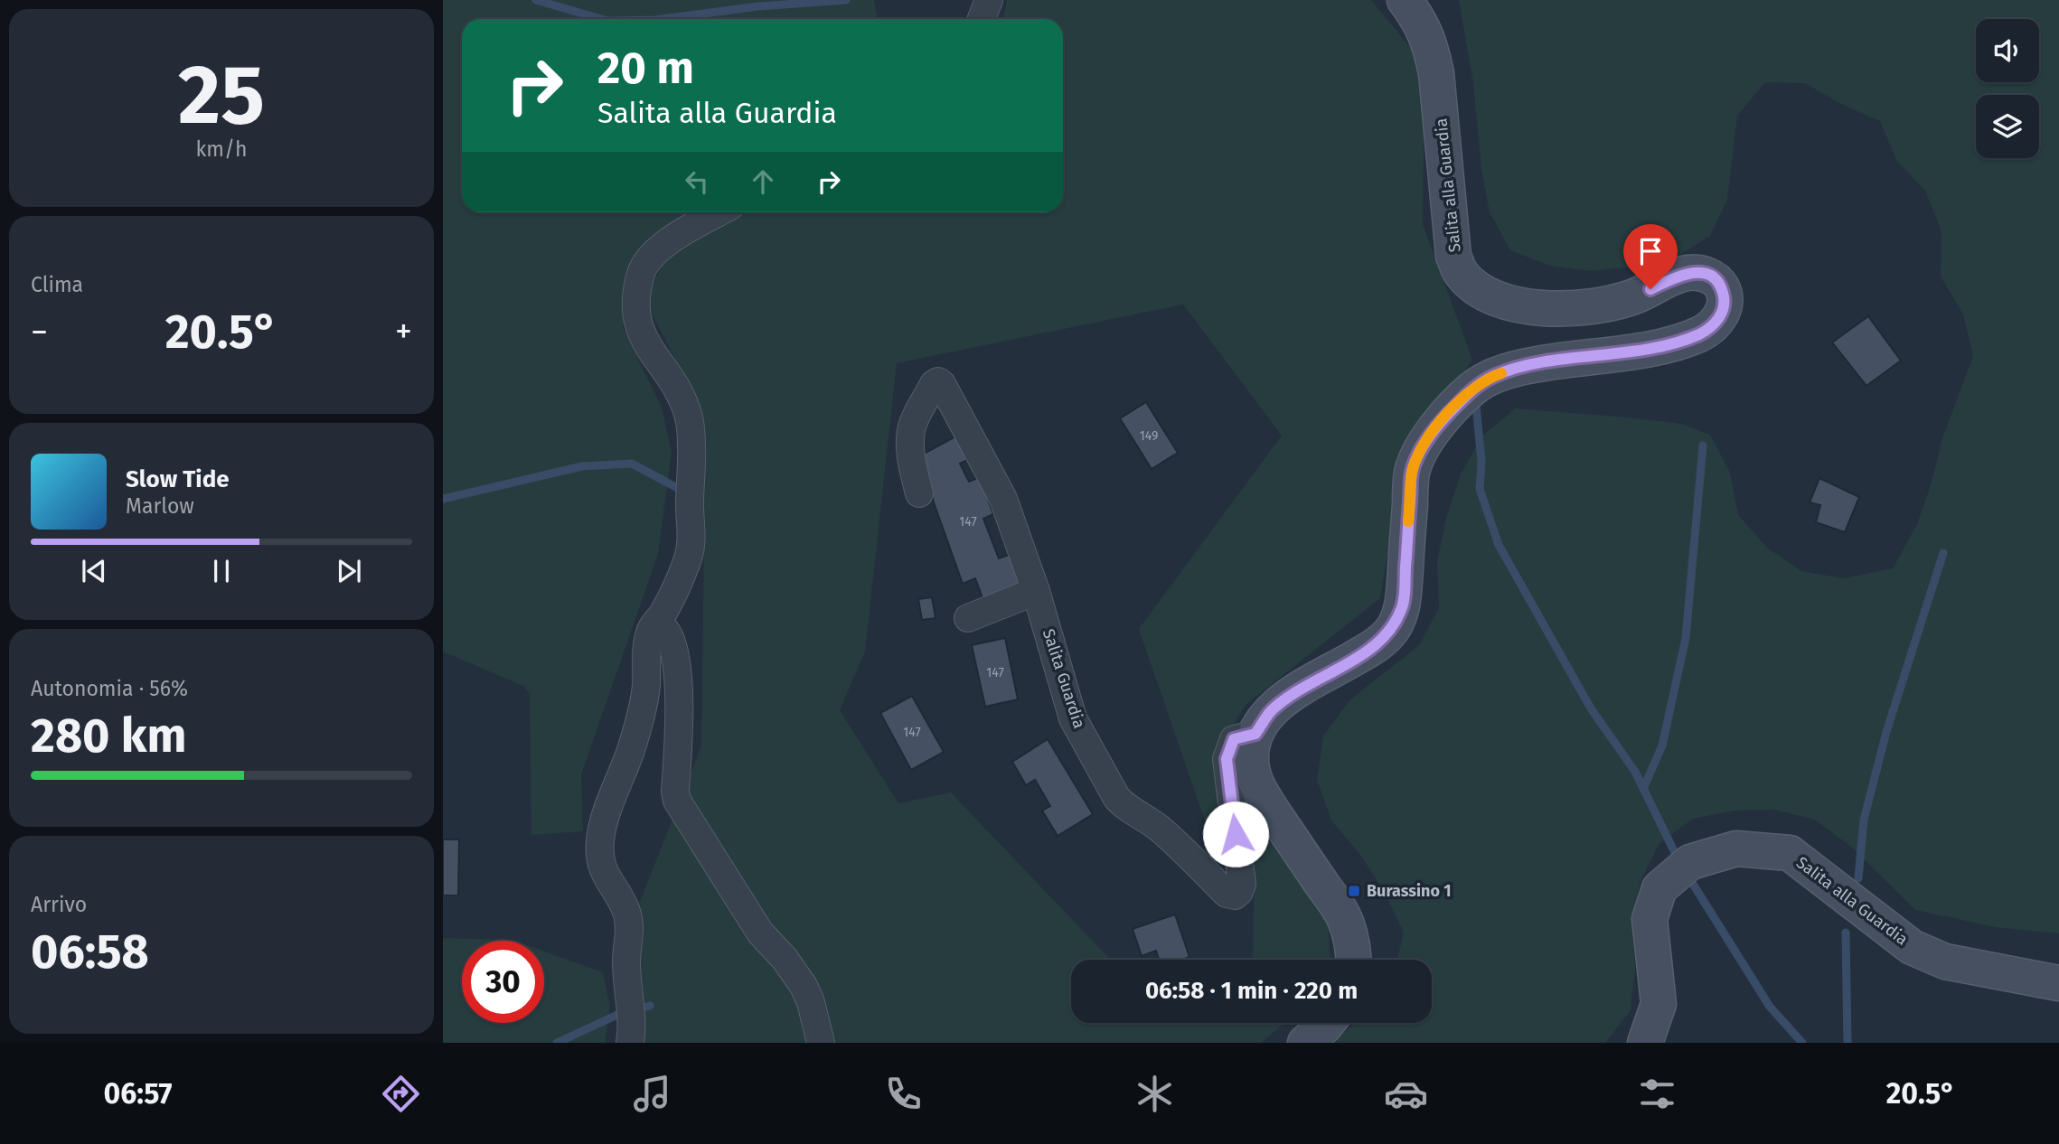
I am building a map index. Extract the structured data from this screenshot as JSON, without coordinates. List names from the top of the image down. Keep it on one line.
{"streets":{"main road":["Salita alla Guardia"],"street":["Salita Guardia"]},"crossings":[["Salita alla Guardia","Salita Guardia"]],"places":{"transit":["Burassino 1"]},"house_numbers":["149","147","147","147"],"page":{"tile":[["25","km/h"],"Clima",["Autonomia · 56%","280 km"],["Arrivo","06:58"]],"turn":["20 m","Salita alla Guardia"],"heat":["−","20.5°","+"],"song":["Slow Tide","Marlow"],"limit":"30","trip":"06:58 · 1 min · 220 m","tabs":["06:57","20.5°"]}}
